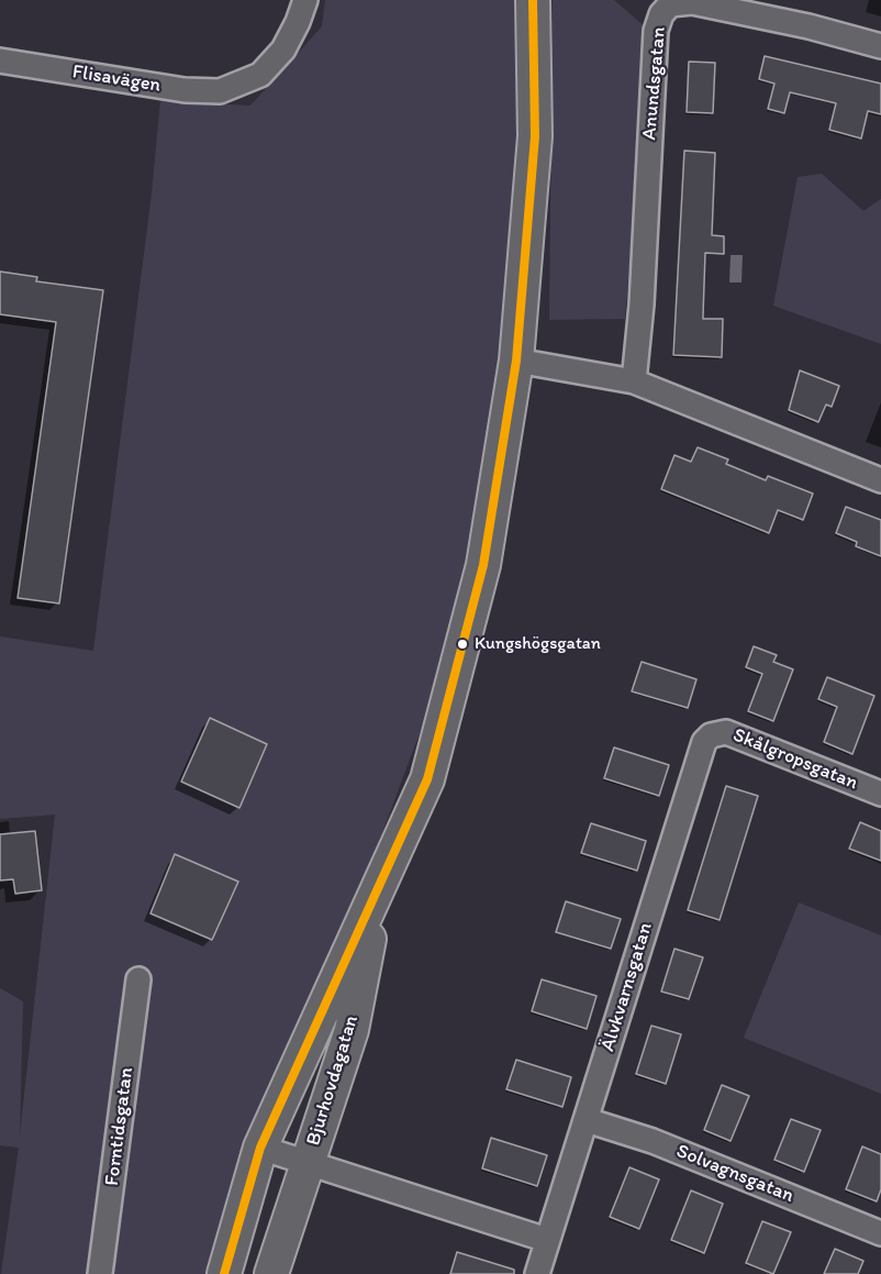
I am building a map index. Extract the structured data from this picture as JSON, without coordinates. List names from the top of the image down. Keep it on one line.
{"streets":{"main road":["Bjurhovdagatan"],"street":["Flisavägen","Anundsgatan","Skålgropsgatan","Älvkvarnsgatan","Forntidsgatan","Solvagnsgatan"]},"crossings":[["Skålgropsgatan","Älvkvarnsgatan"],["Älvkvarnsgatan","Solvagnsgatan"]],"places":["Kungshögsgatan"]}
